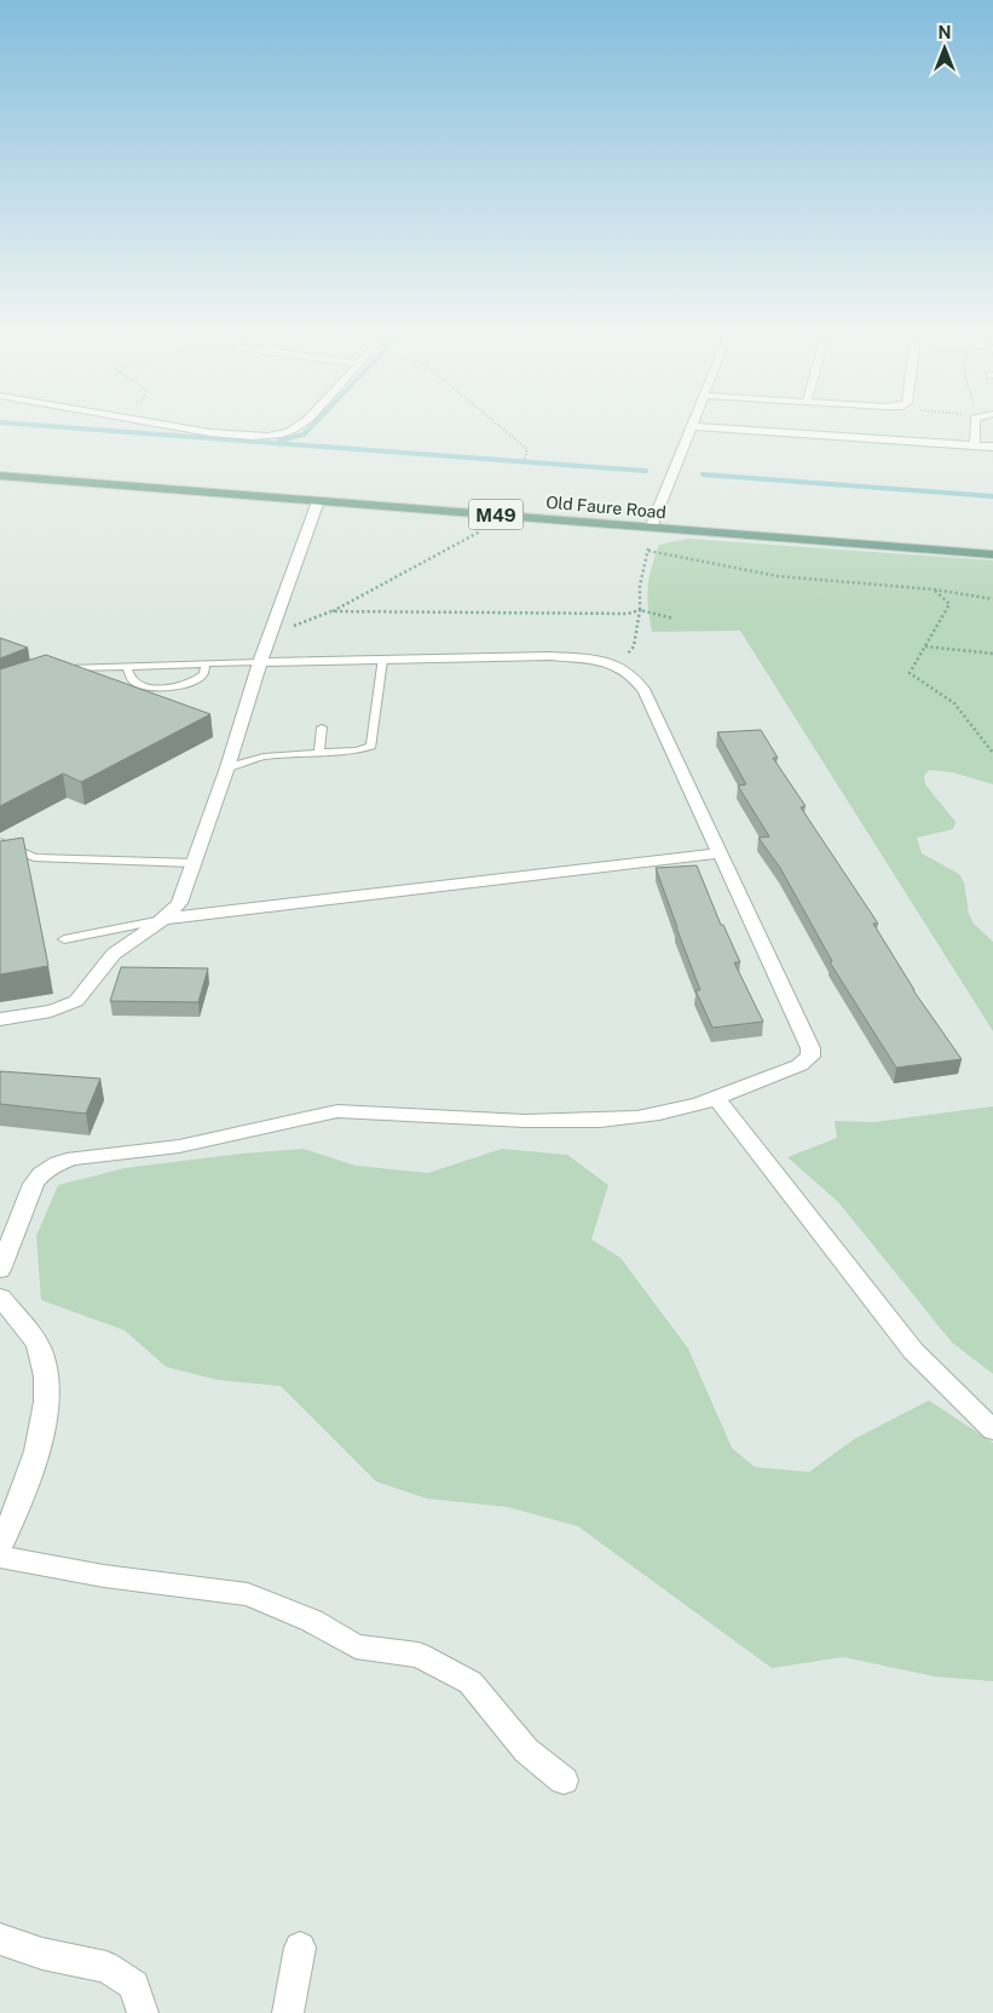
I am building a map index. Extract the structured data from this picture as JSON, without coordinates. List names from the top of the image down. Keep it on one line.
{"streets":{"main road":["Old Faure Road","M49"]},"north":"top"}
